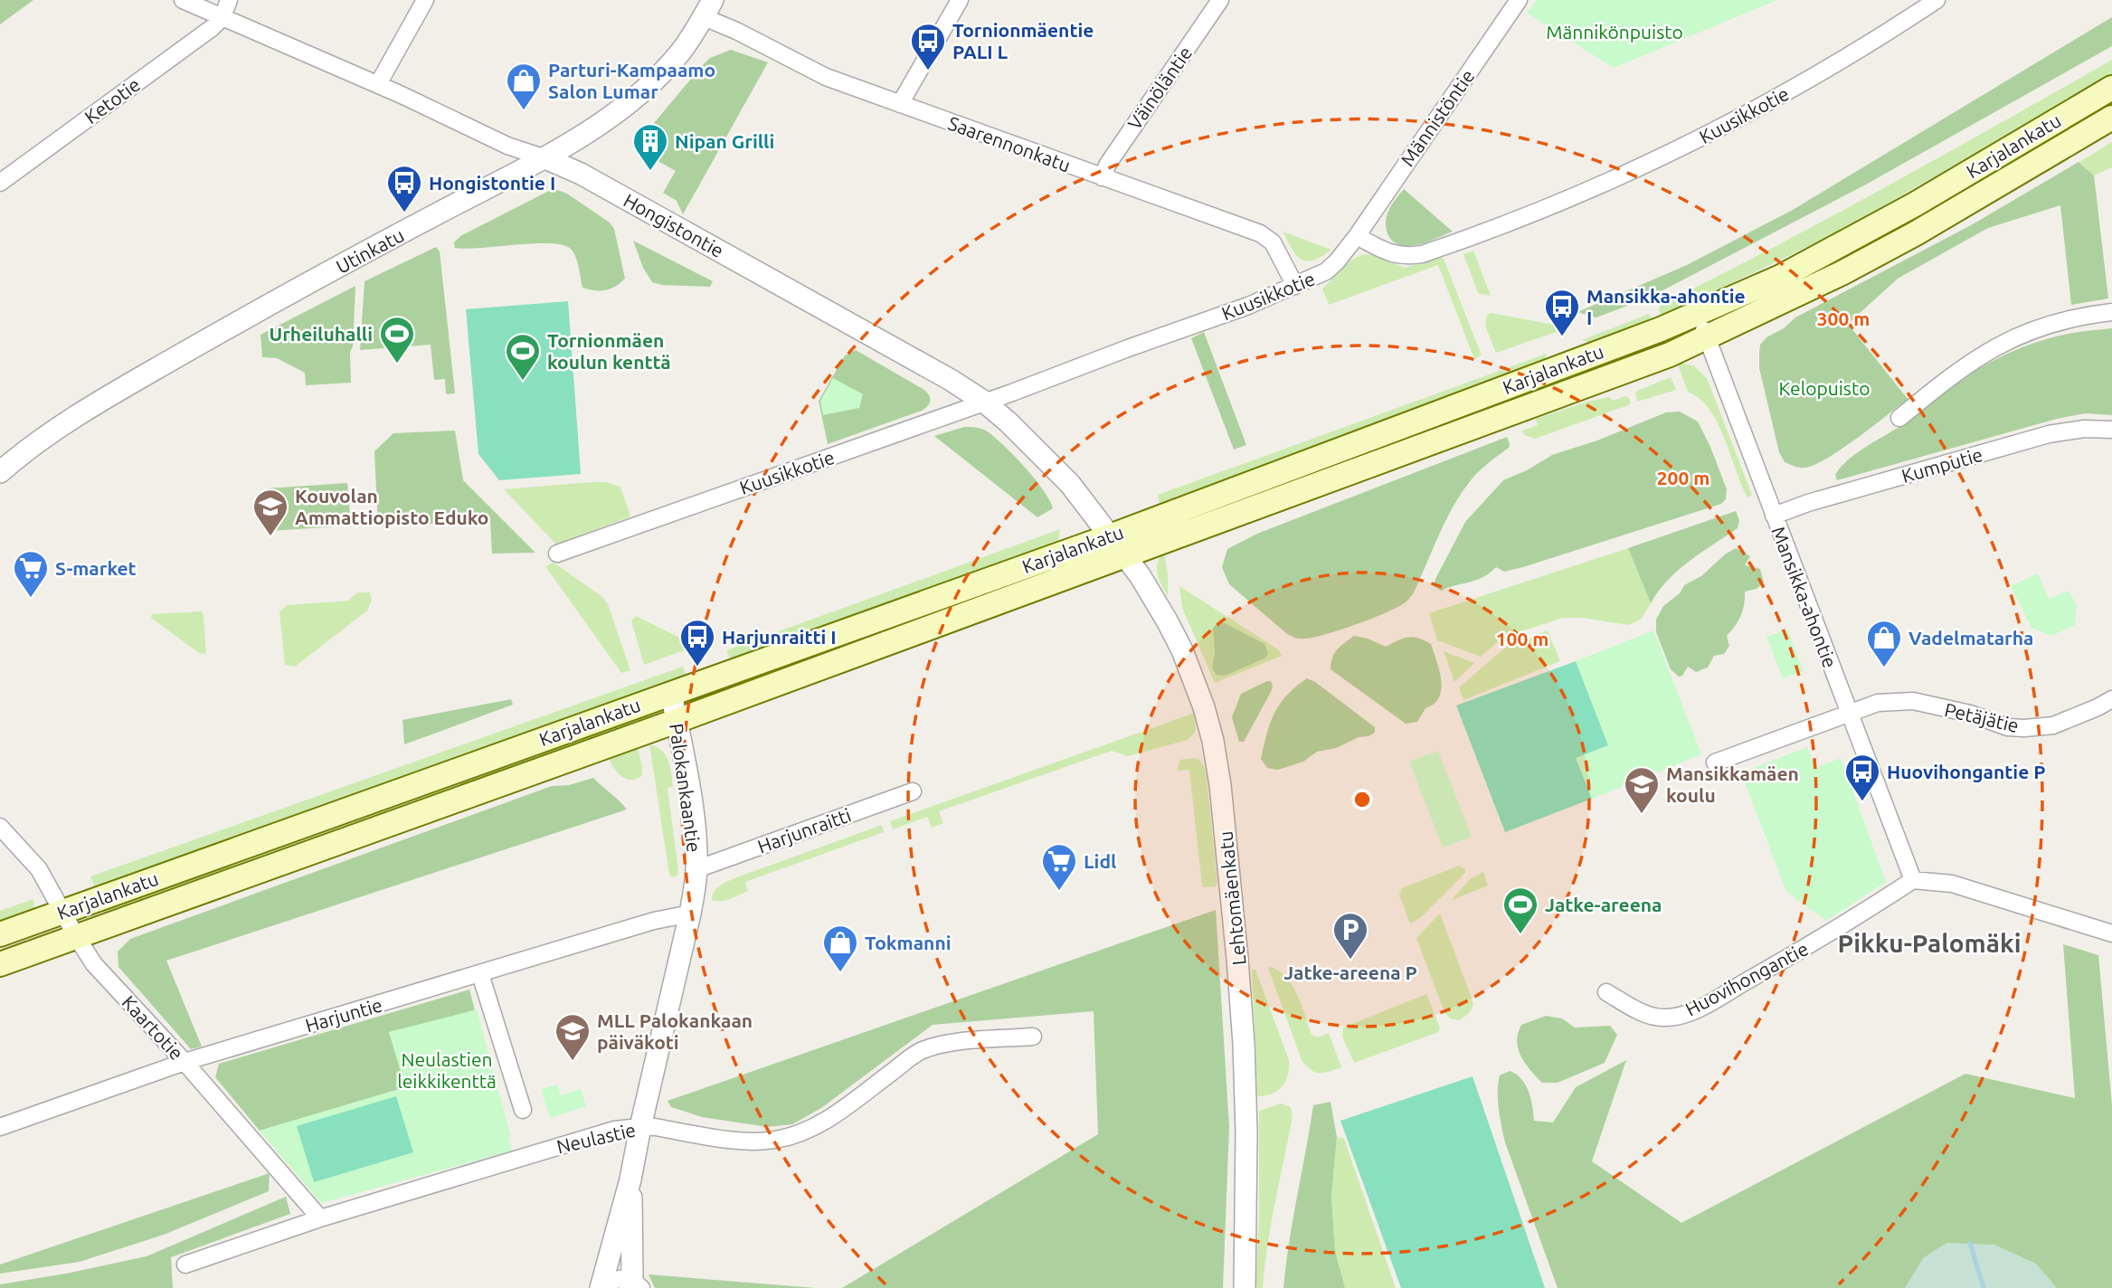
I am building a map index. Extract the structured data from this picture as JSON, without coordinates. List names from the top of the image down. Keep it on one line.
{"streets":{"main road":["Karjalankatu"],"street":["Väinöläntie","Ketotie","Kuusikkotie","Männistöntie","Saarennonkatu","Hongistontie","Utinkatu","Kumputie","Mansikka-ahontie","Petäjätie","Palokankaantie","Harjunraitti","Lehtomäenkatu","Huovihongantie","Harjuntie","Kaartotie","Neulastie"]},"crossings":[["Väinöläntie","Saarennonkatu"],["Ketotie","Hongistontie"],["Kuusikkotie","Männistöntie"],["Kuusikkotie","Saarennonkatu"],["Kuusikkotie","Hongistontie"],["Saarennonkatu","Utinkatu"],["Karjalankatu","Hongistontie"],["Karjalankatu","Mansikka-ahontie"],["Karjalankatu","Palokankaantie"],["Karjalankatu","Lehtomäenkatu"],["Karjalankatu","Kaartotie"],["Hongistontie","Utinkatu"],["Hongistontie","Lehtomäenkatu"],["Kumputie","Mansikka-ahontie"],["Mansikka-ahontie","Petäjätie"],["Mansikka-ahontie","Huovihongantie"],["Palokankaantie","Harjunraitti"],["Palokankaantie","Harjuntie"],["Palokankaantie","Neulastie"],["Harjuntie","Kaartotie"],["Kaartotie","Neulastie"]],"districts":["Pikku-Palomäki"],"parks":["Männikönpuisto","Kelopuisto","Neulastien leikkikenttä"],"places":{"bus stop":["Tornionmäentie PALI L","Hongistontie I","Mansikka-ahontie I","Harjunraitti I","Huovihongantie P"],"shop":["Parturi-Kampaamo Salon Lumar","Vadelmatarha","Tokmanni"],"building":["Nipan Grilli"],"sports":["Urheiluhalli","Tornionmäen koulun kenttä","Jatke-areena"],"school or university":["Kouvolan Ammattiopisto Eduko","Mansikkamäen koulu","MLL Palokankaan päiväkoti"],"supermarket":["S-market","Lidl"],"parking":["Jatke-areena P"]},"rings":["300 m","200 m","100 m"]}
